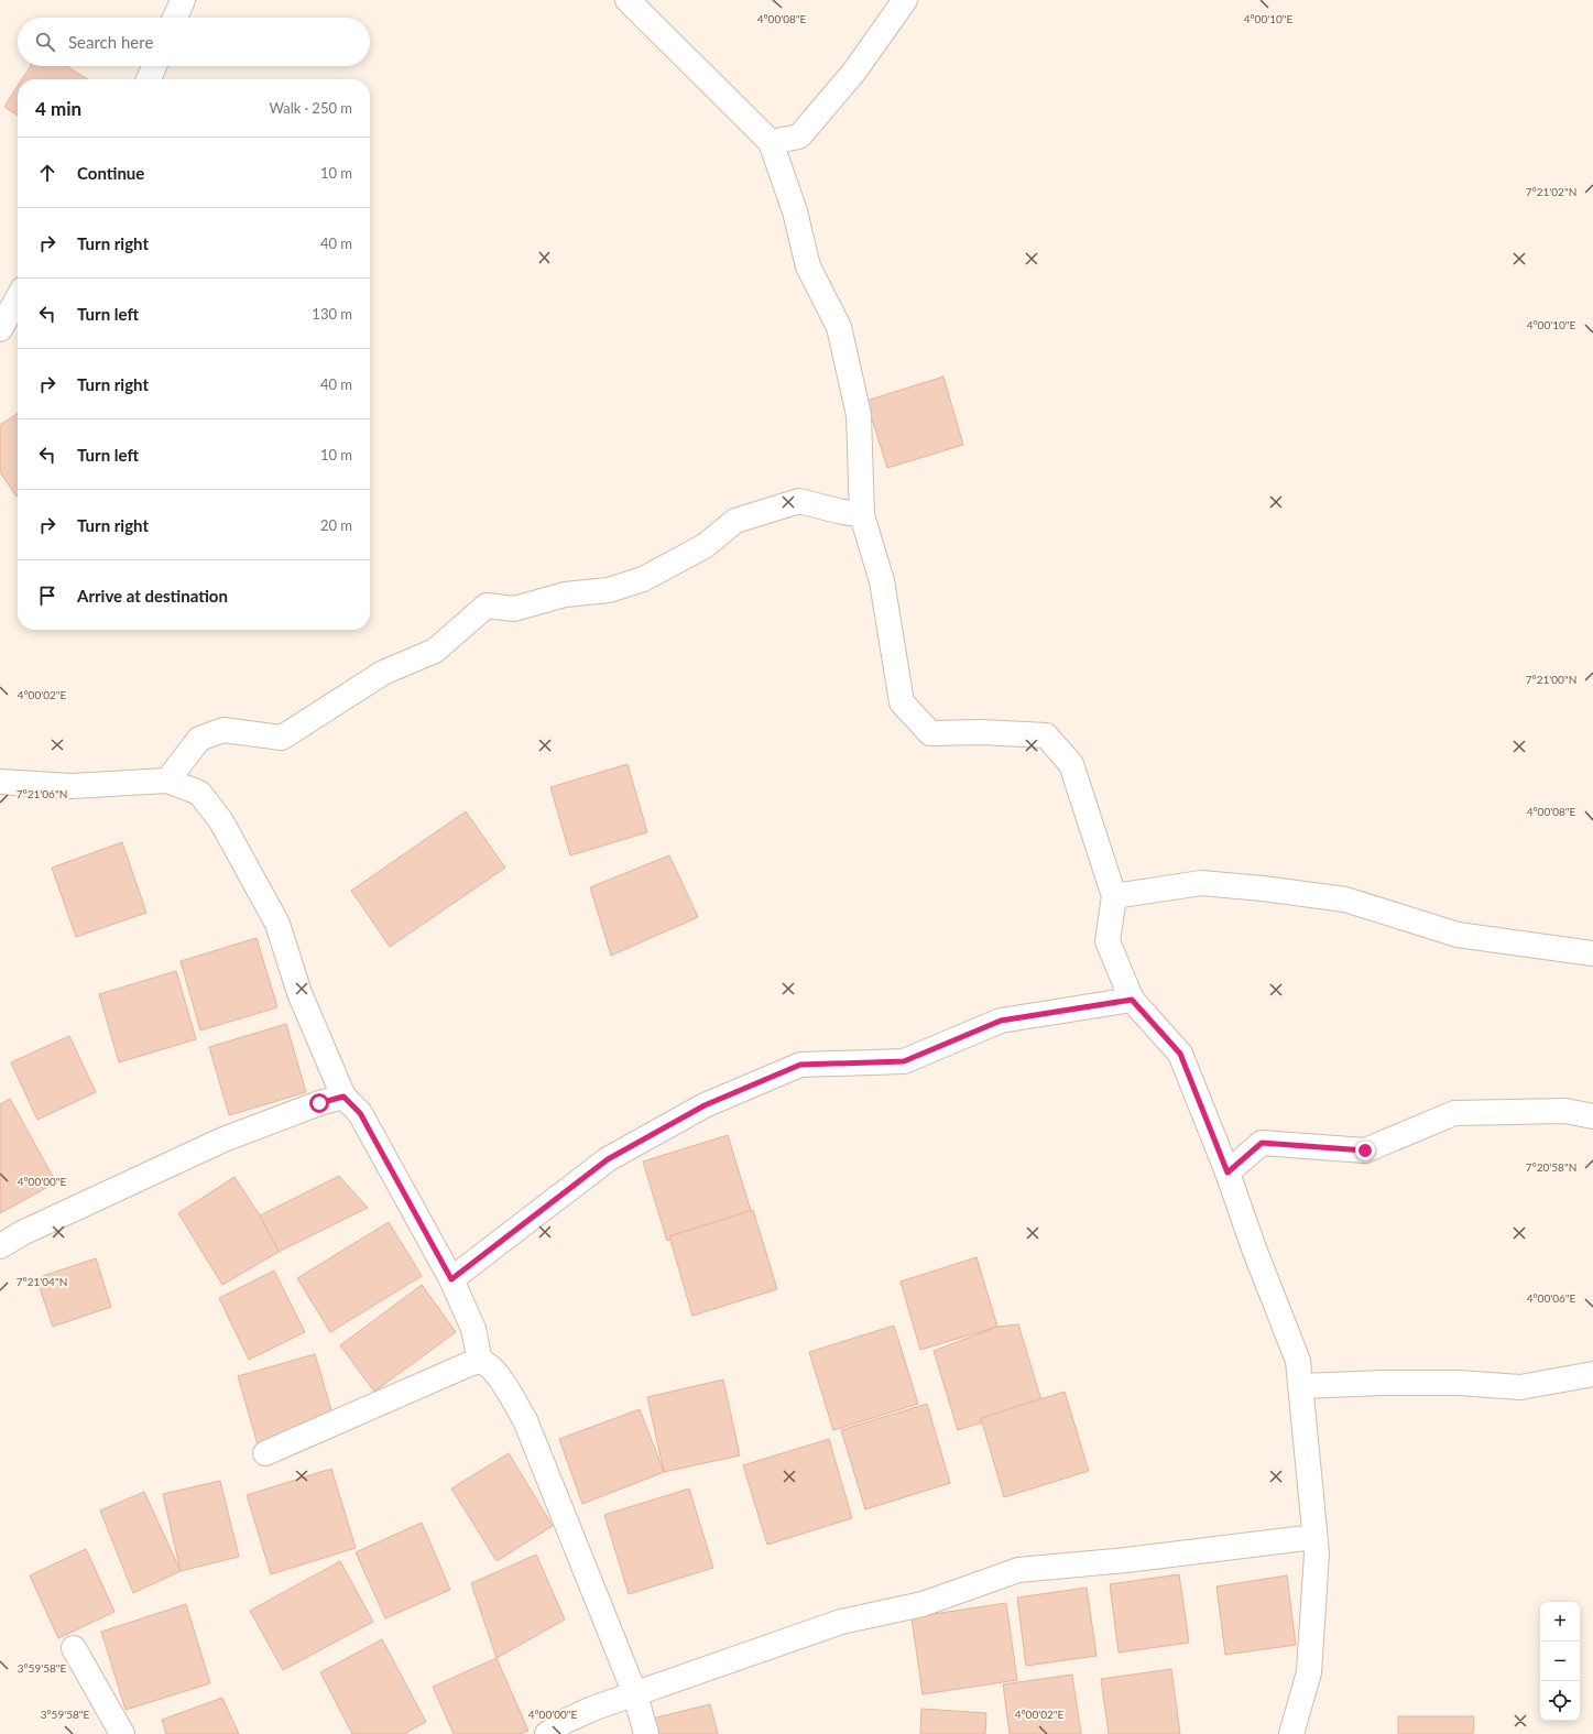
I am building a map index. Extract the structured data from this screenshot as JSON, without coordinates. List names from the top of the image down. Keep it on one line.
{"page":{"search":"Search here","heading":["4 min","Walk · 250 m"],"list":[["Continue","10 m"],["Turn right","40 m"],["Turn left","130 m"],["Turn right","40 m"],["Turn left","10 m"],["Turn right","20 m"],"Arrive at destination"],"map_buttons":["+","−"]},"coordinates":["4°00'10\"E","4°00'08\"E","7°21'02\"N","7°21'00\"N","4°00'02\"E","7°21'06\"N","7°20'58\"N","4°00'00\"E","7°21'04\"N","4°00'06\"E","3°59'58\"E"]}
